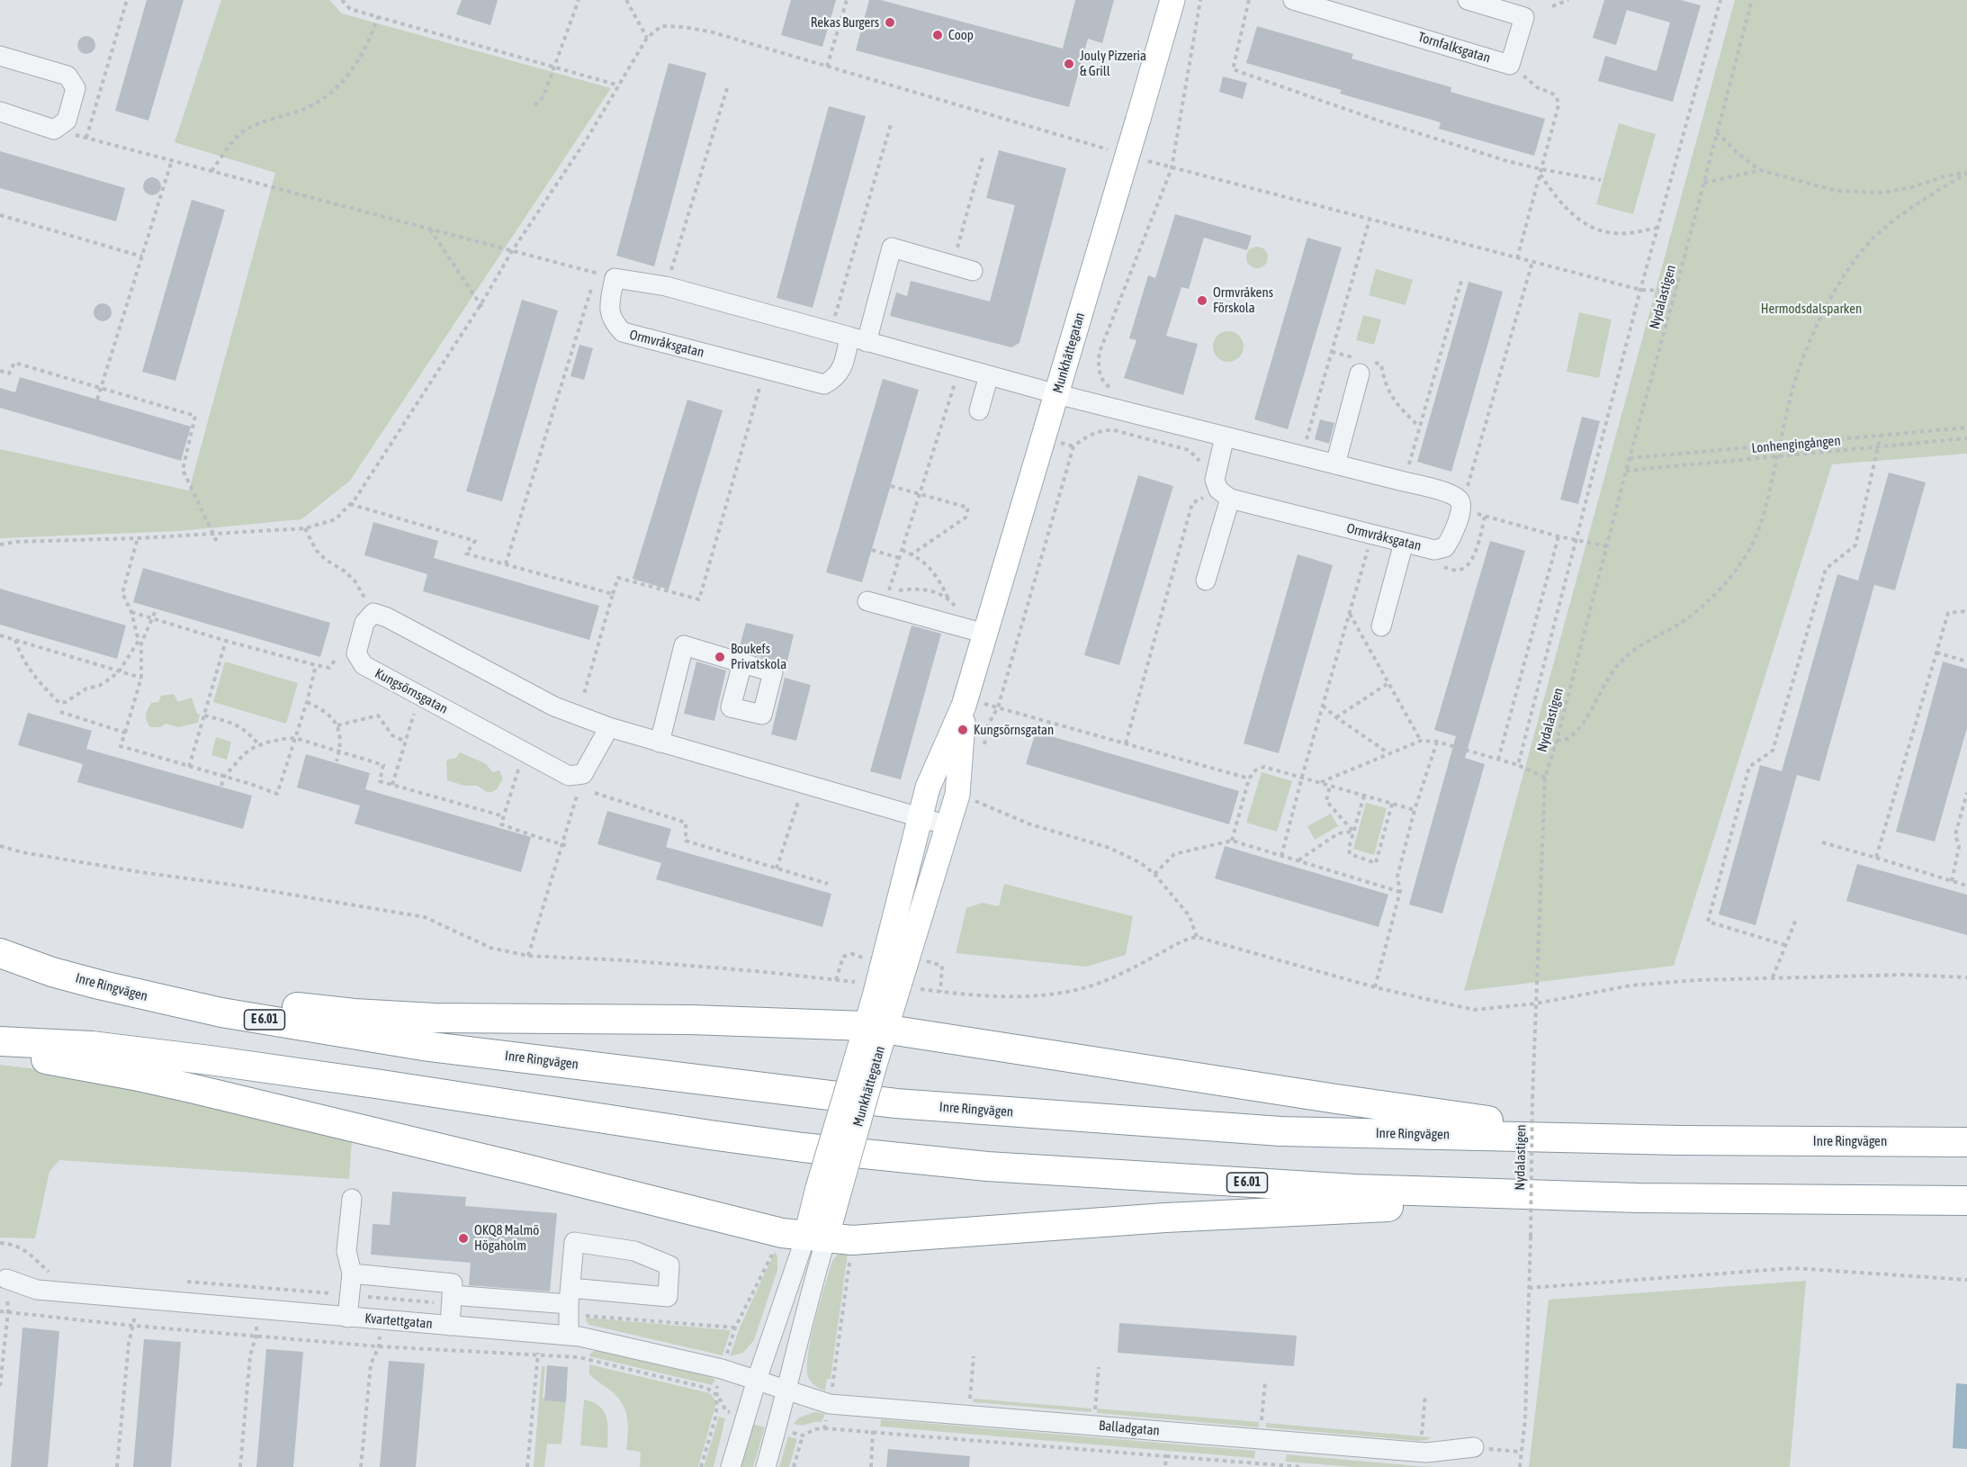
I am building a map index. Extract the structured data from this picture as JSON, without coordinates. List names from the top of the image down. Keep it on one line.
{"streets":{"highway":["Inre Ringvägen","E 6.01"],"main road":["Munkhättegatan"],"street":["Tornfalksgatan","Ormvråksgatan","Kungsörnsgatan","Kvartettgatan","Balladgatan"],"path":["Nydalastigen","Lonhengingången"]},"crossings":[["Nydalastigen","Lonhengingången"],["Kvartettgatan","Balladgatan"]],"parks":["Hermodsdalsparken"],"places":["Rekas Burgers","Coop","Jouly Pizzeria & Grill","Ormvråkens Förskola","Boukefs Privatskola","Kungsörnsgatan","OKQ8 Malmö Högaholm"]}
